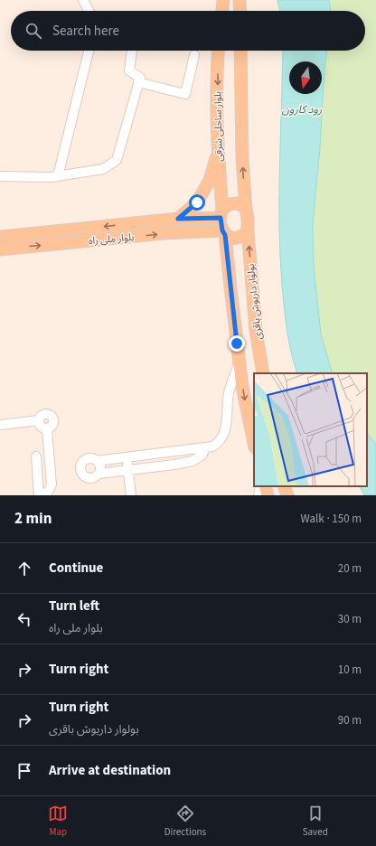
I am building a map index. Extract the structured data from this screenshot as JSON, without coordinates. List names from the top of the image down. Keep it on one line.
{"streets":{"main road":["بلوار ساحلی شرقی","بلوار ملی راه","بولوار داریوش باقری"]},"crossings":[["بلوار ساحلی شرقی","بلوار ملی راه"],["بلوار ساحلی شرقی","بولوار داریوش باقری"],["بلوار ملی راه","بولوار داریوش باقری"]],"water":["رود کارون"],"north":"bottom","page":{"search":"Search here","heading":["2 min","Walk · 150 m"],"list":[["Continue","20 m"],["Turn left","بلوار ملی راه","30 m"],["Turn right","10 m"],["Turn right","بولوار داریوش باقری","90 m"],"Arrive at destination"],"nav":["Map","Directions","Saved"]}}
